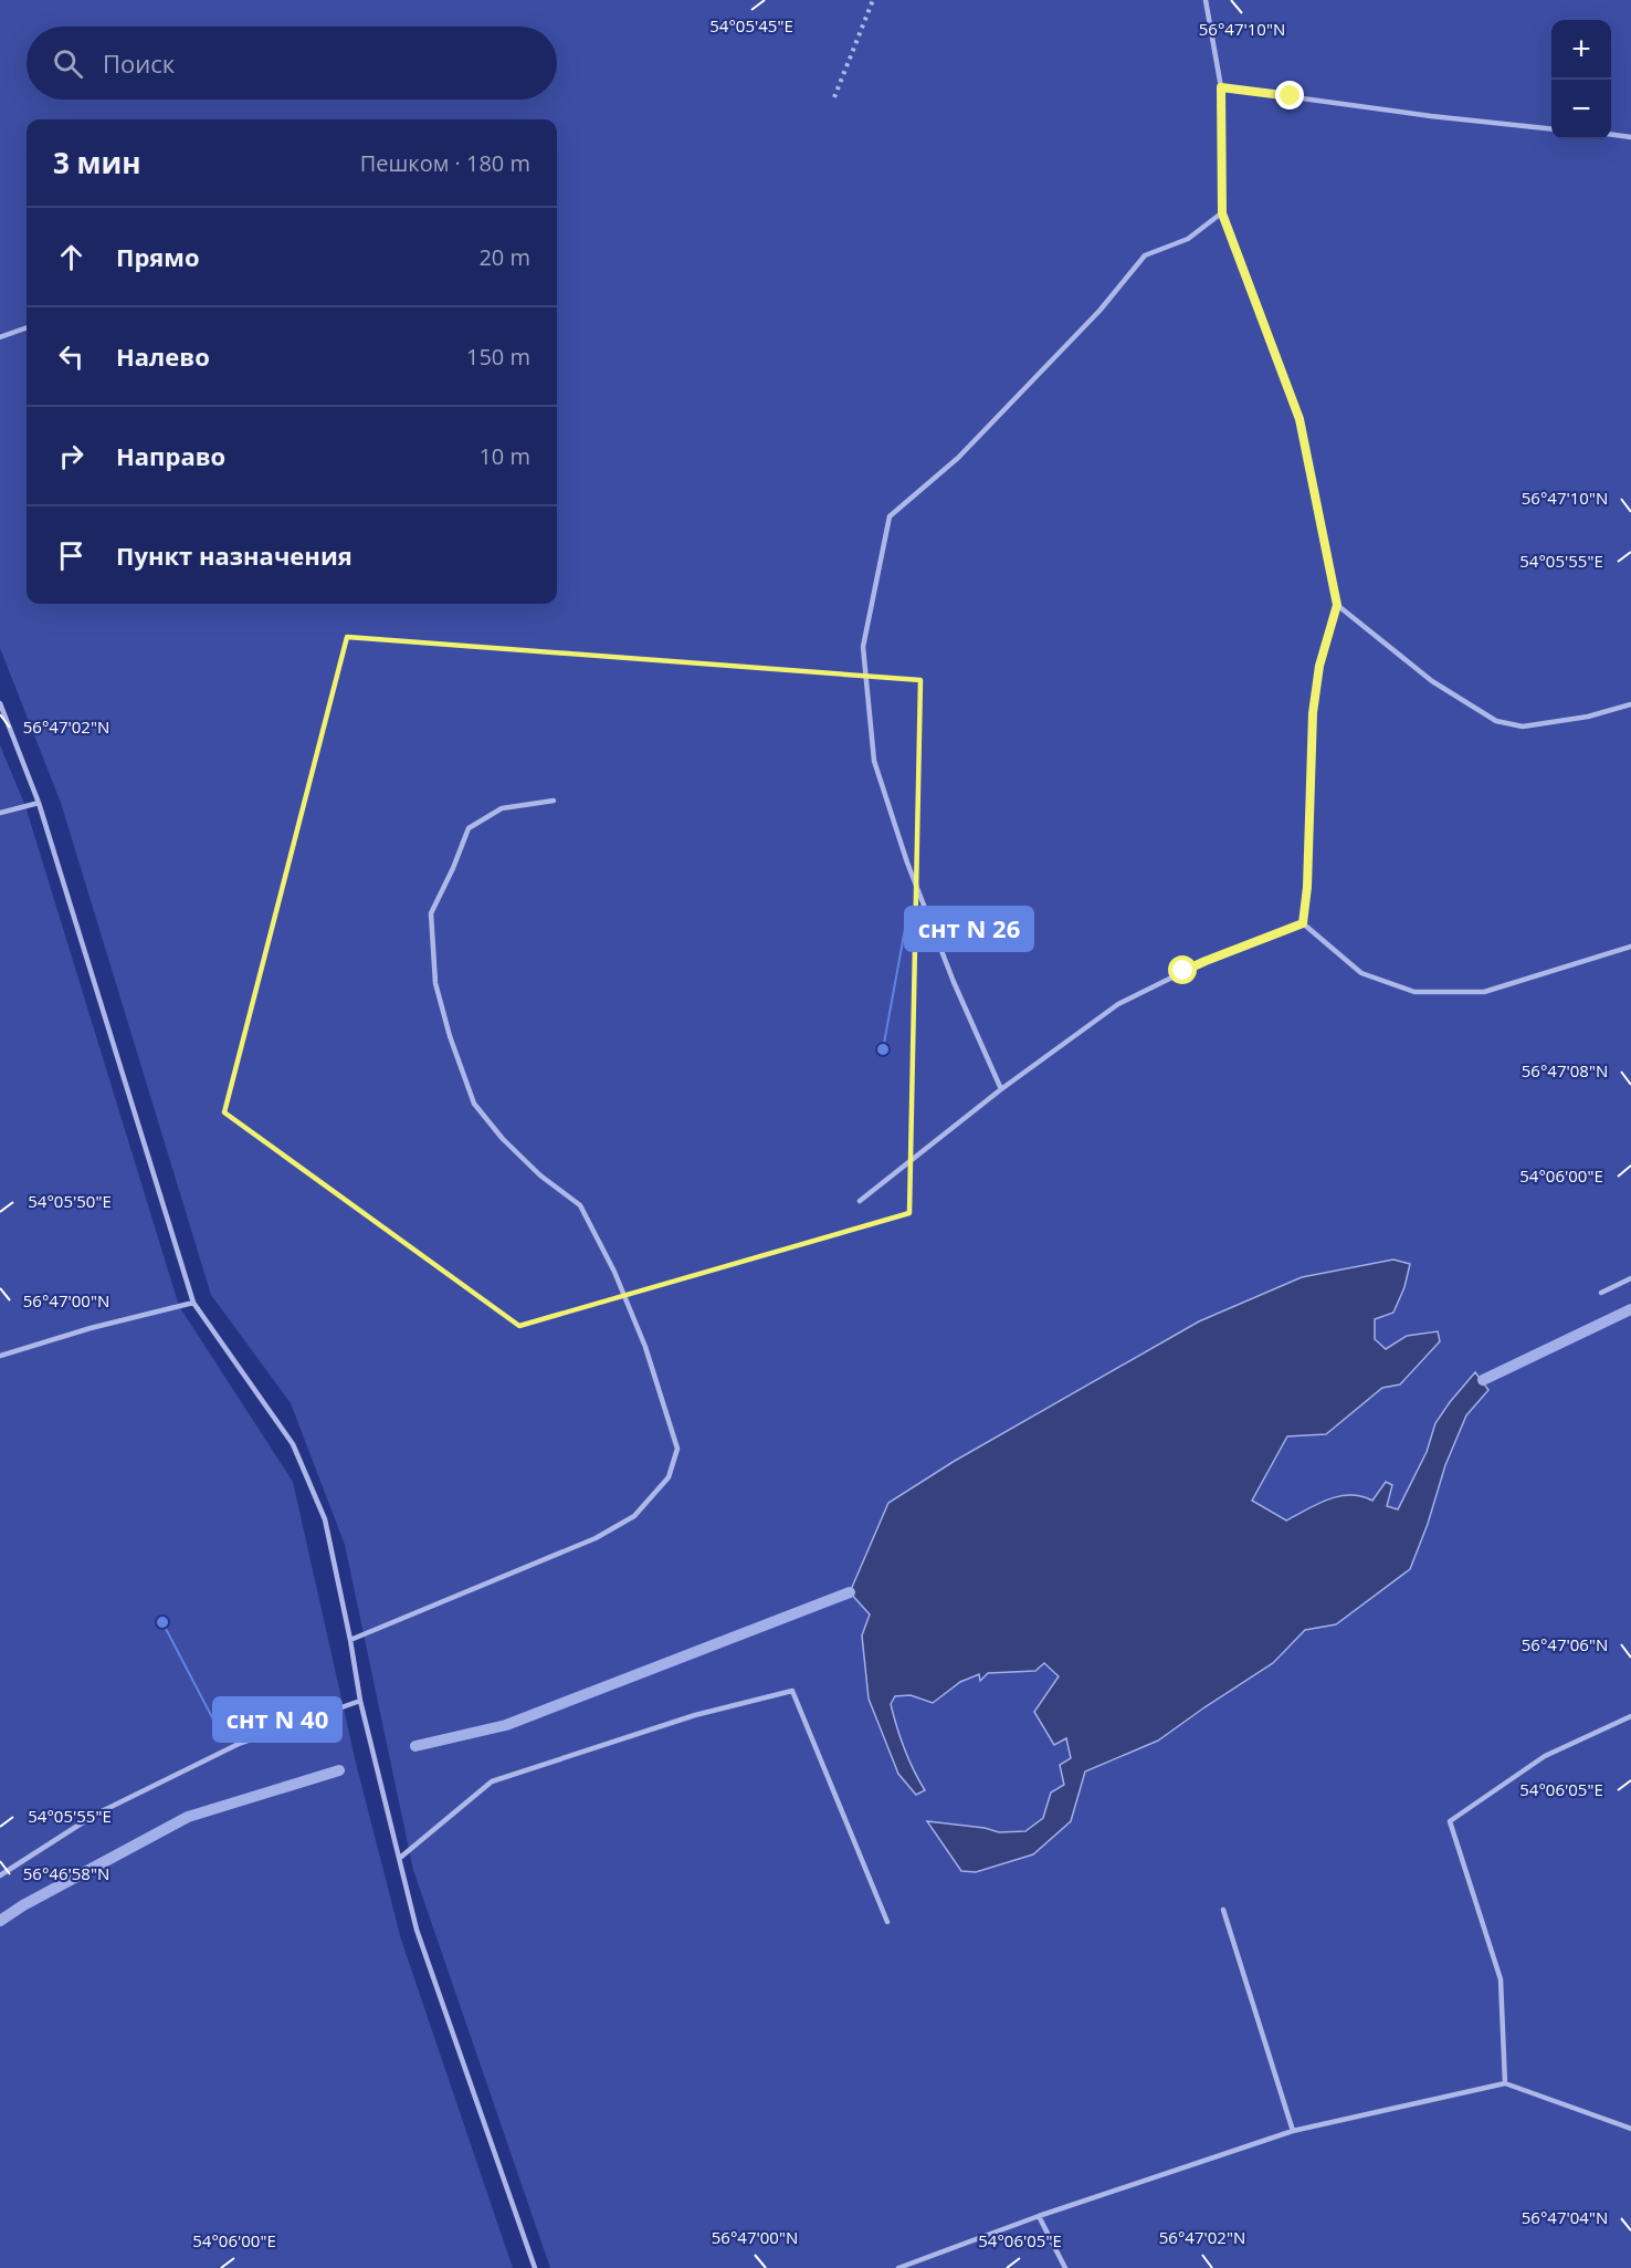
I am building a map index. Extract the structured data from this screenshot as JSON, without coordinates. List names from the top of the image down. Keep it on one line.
{"places":["снт N 26","снт N 40"],"page":{"map_buttons":["+","−"],"search":"Поиск","heading":["3 мин","Пешком · 180 m"],"list":[["Прямо","20 m"],["Налево","150 m"],["Направо","10 m"],"Пункт назначения"]},"coordinates":["54°05'45\"E","56°47'10\"N","54°05'55\"E","56°47'02\"N","56°47'08\"N","54°06'00\"E","54°05'50\"E","56°47'00\"N","56°47'06\"N","54°06'05\"E","56°46'58\"N","56°47'04\"N"]}
